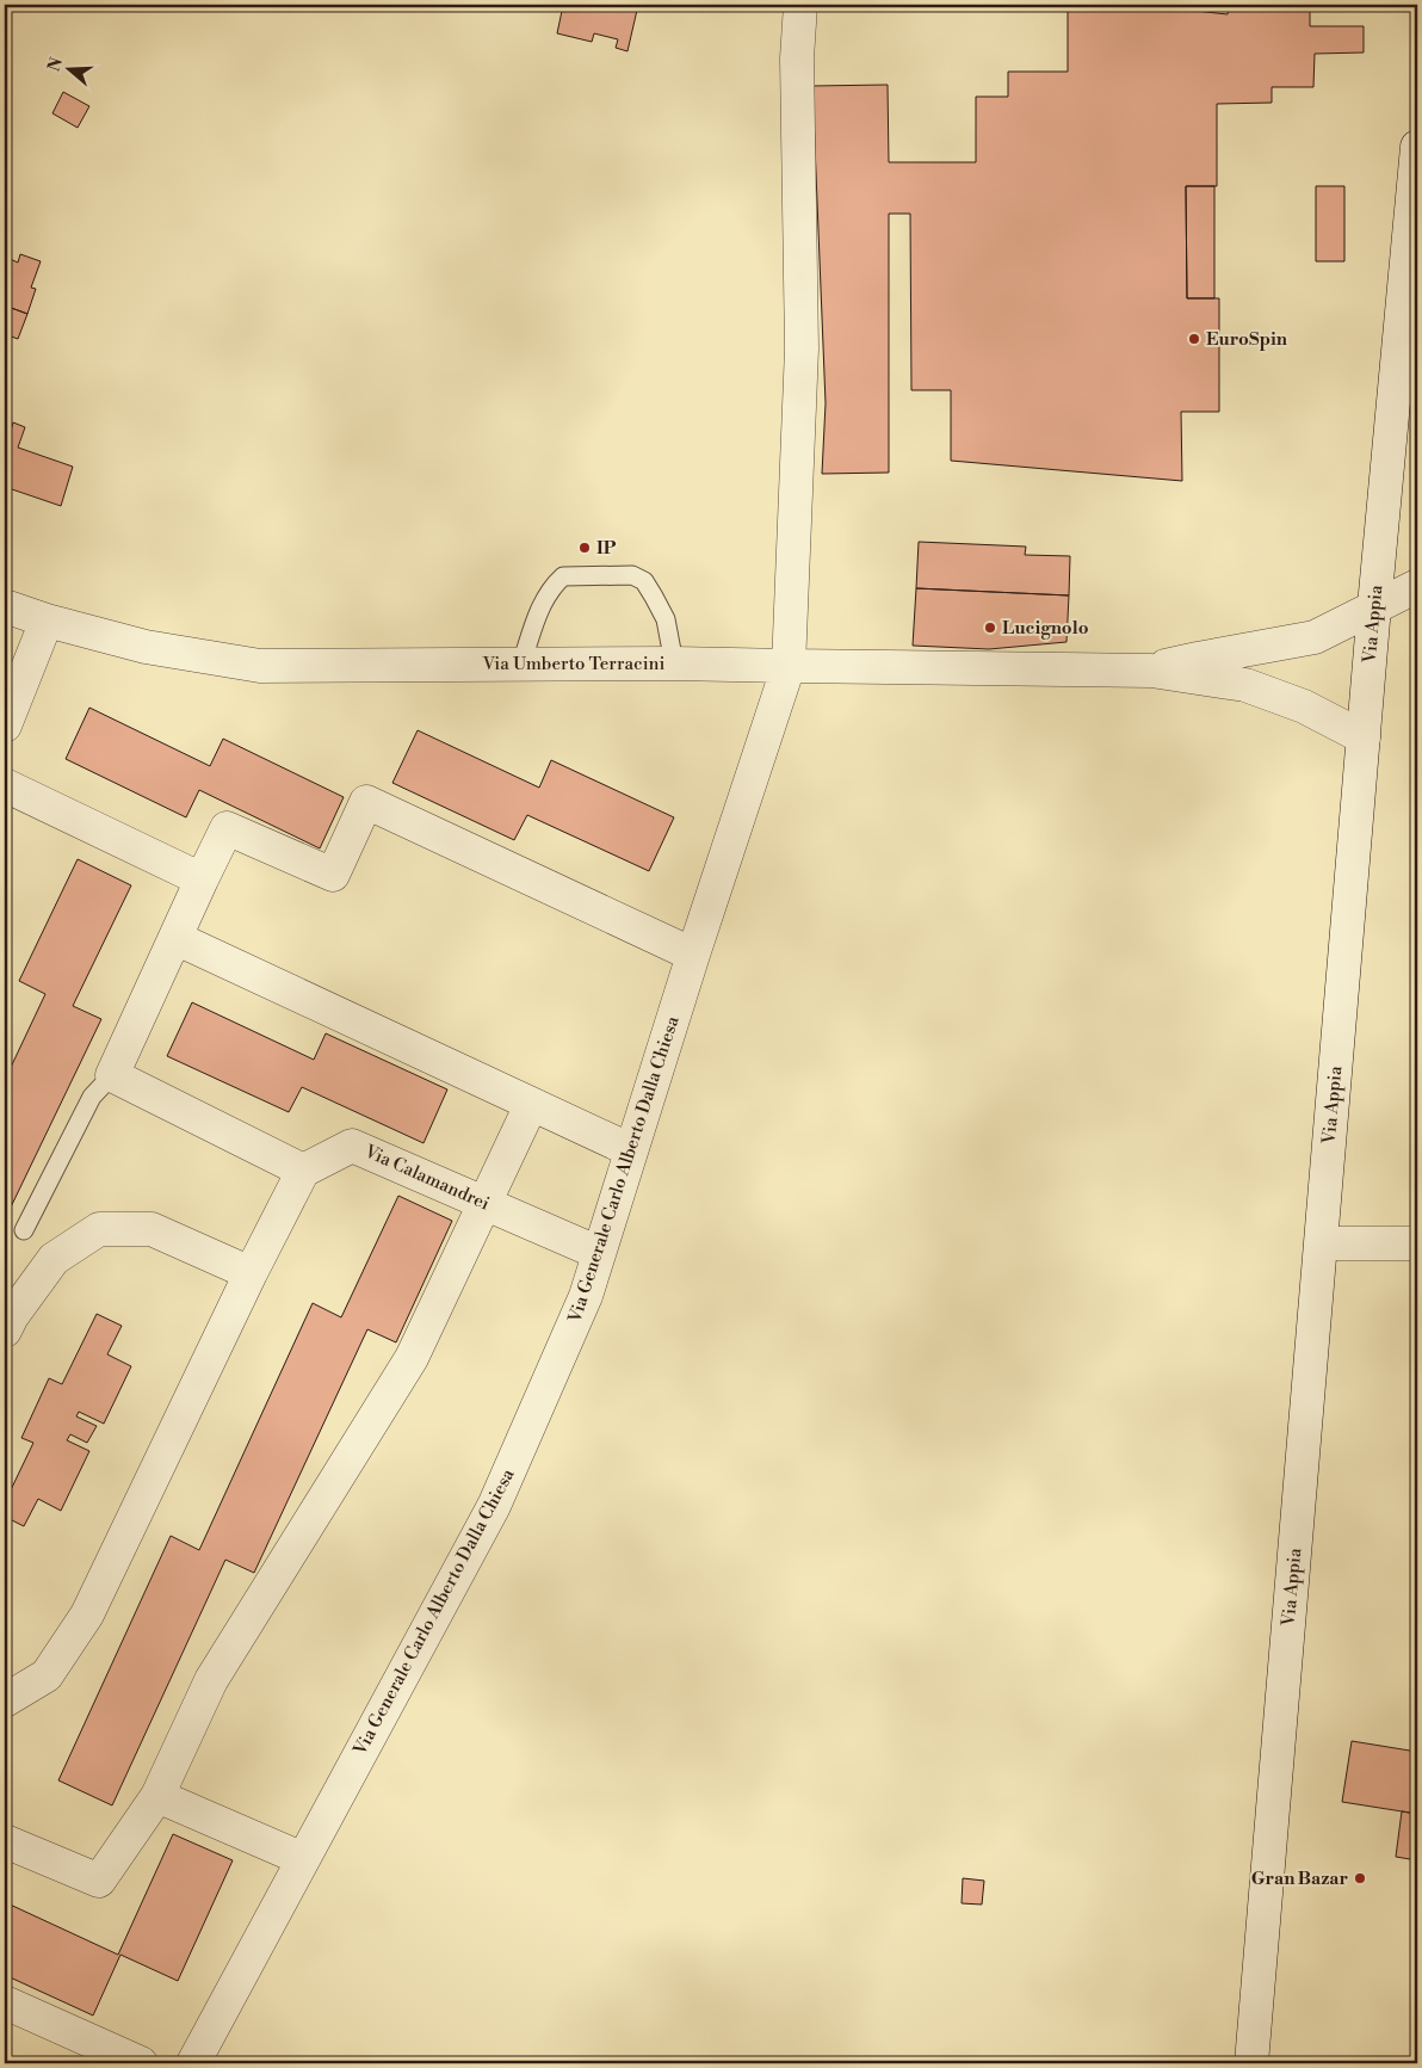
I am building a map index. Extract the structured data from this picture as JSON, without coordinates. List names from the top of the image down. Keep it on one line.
{"streets":{"street":["Via Appia","Via Umberto Terracini","Via Generale Carlo Alberto Dalla Chiesa","Via Calamandrei"]},"crossings":[["Via Umberto Terracini","Via Generale Carlo Alberto Dalla Chiesa"],["Via Generale Carlo Alberto Dalla Chiesa","Via Calamandrei"]],"places":["EuroSpin","IP","Lucignolo","Gran Bazar"],"north":"left"}
